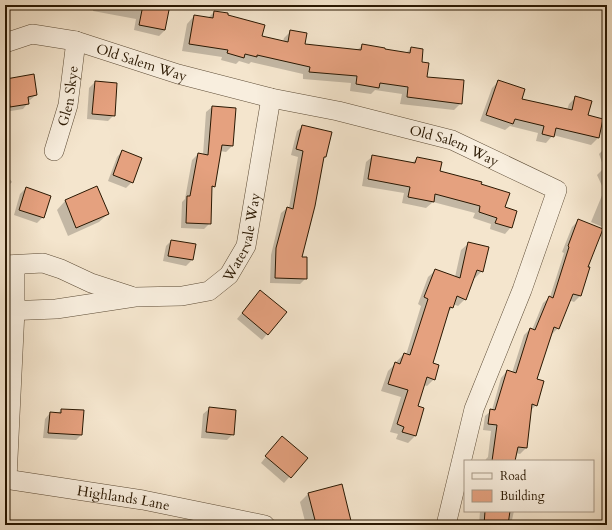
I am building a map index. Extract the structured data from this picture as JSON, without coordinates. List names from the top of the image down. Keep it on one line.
{"streets":{"street":["Old Salem Way","Glen Skye","Watervale Way","Highlands Lane"]},"crossings":[["Old Salem Way","Glen Skye"],["Old Salem Way","Watervale Way"]],"legend":["Road","Building"]}
